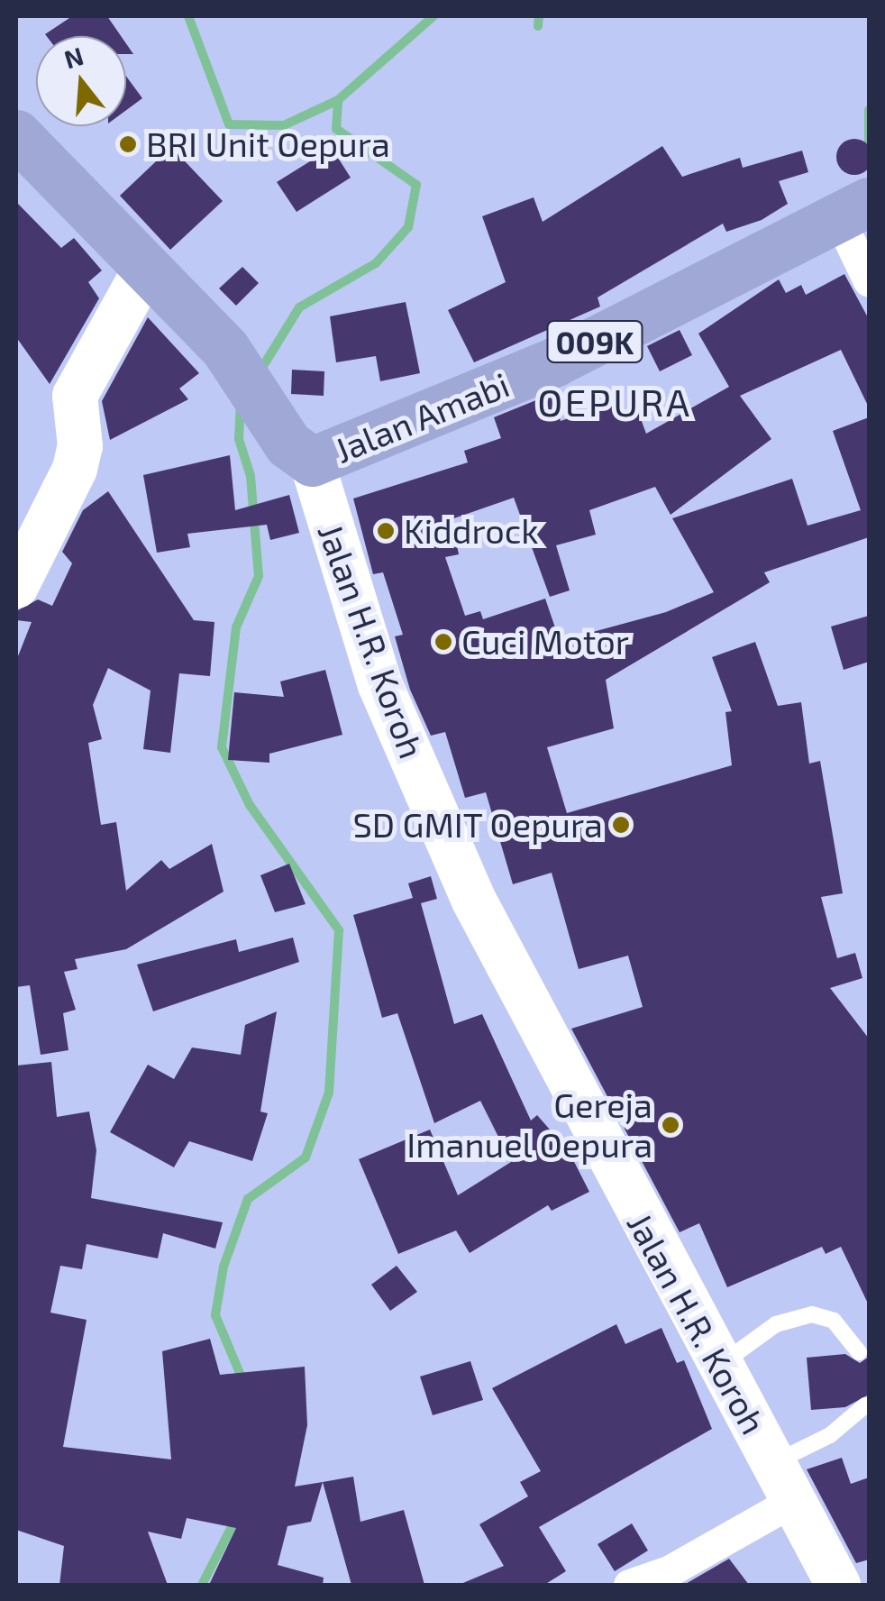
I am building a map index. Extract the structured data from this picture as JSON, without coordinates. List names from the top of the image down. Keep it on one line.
{"streets":{"main road":["009K","Jalan Amabi","Jalan H.R. Koroh"]},"crossings":[["Jalan Amabi","Jalan H.R. Koroh"]],"districts":["OEPURA"],"places":["BRI Unit Oepura","Kiddrock","Cuci Motor","SD GMIT Oepura","Gereja Imanuel Oepura"],"north":"top"}
